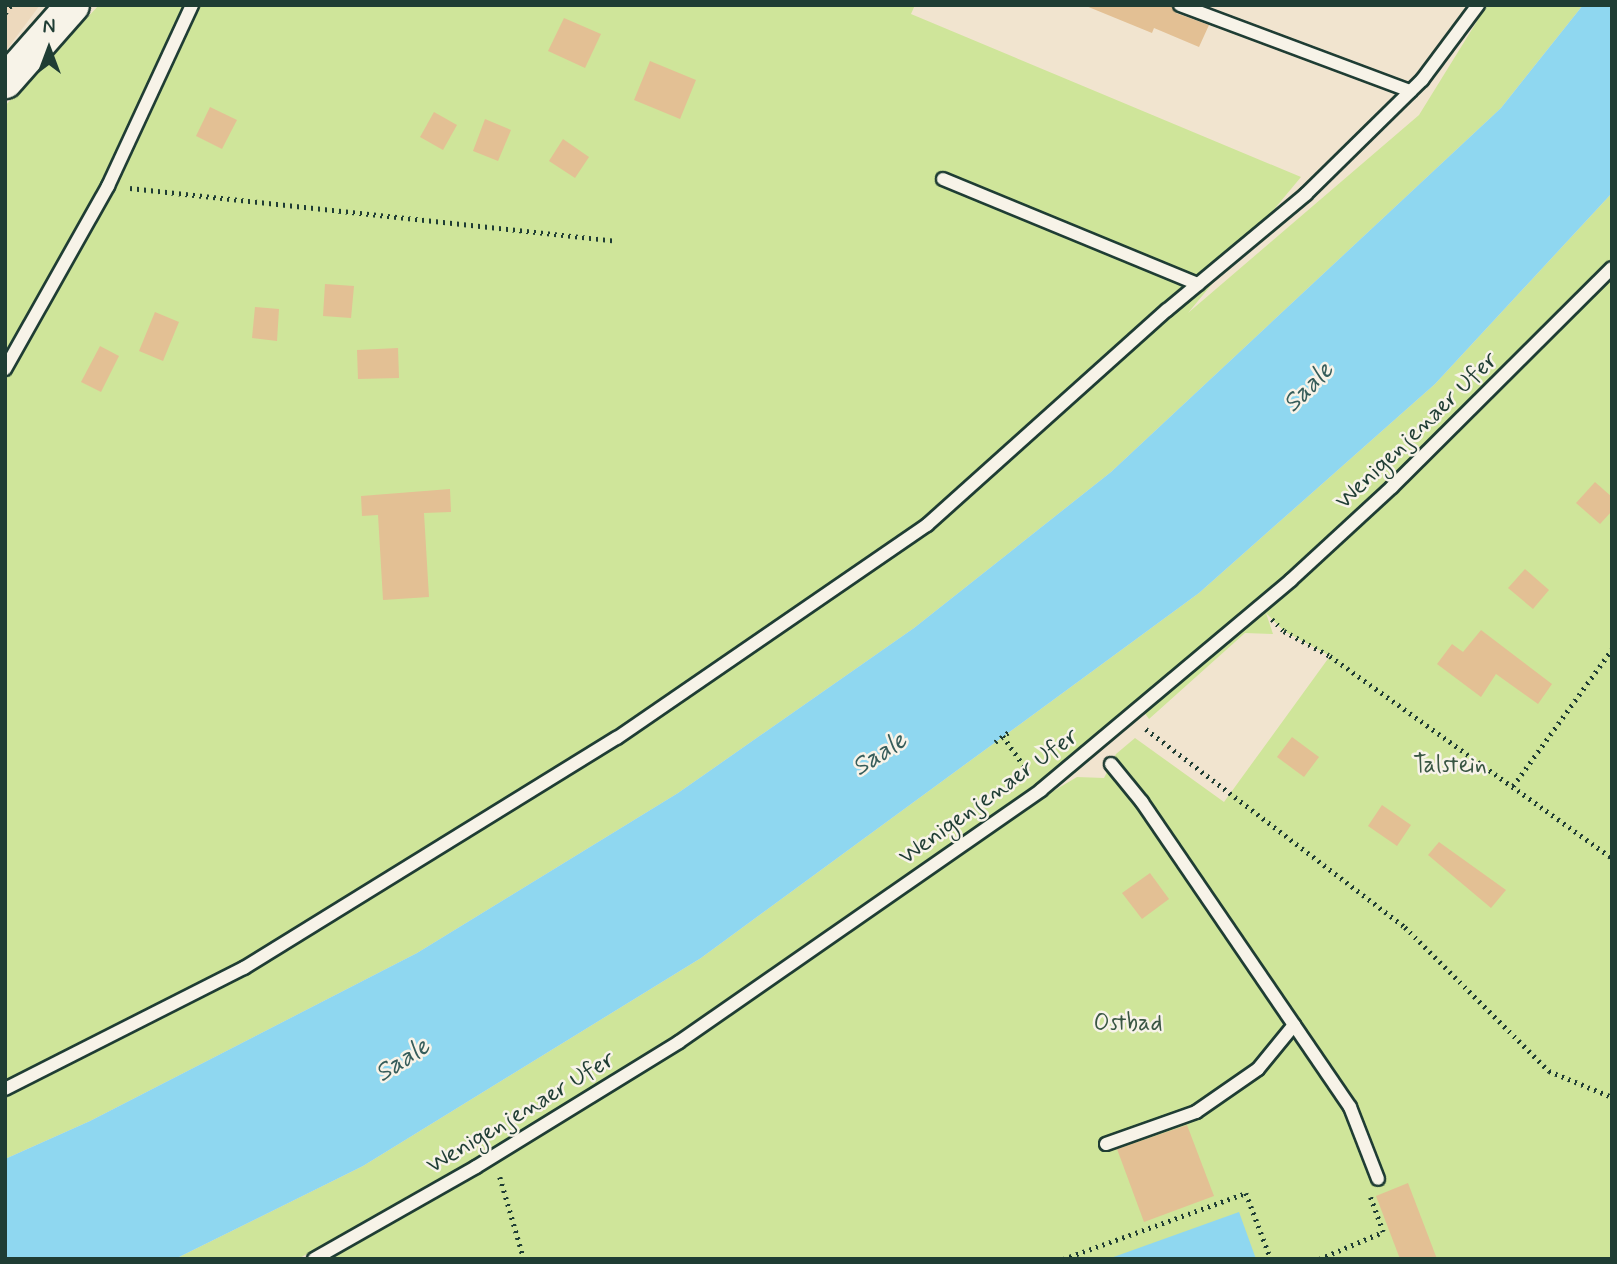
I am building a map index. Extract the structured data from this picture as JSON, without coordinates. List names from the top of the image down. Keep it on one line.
{"streets":{"lane":["Wenigenjenaer Ufer"]},"water":["Saale"],"parks":["Talstein","Ostbad"],"north":"top"}
